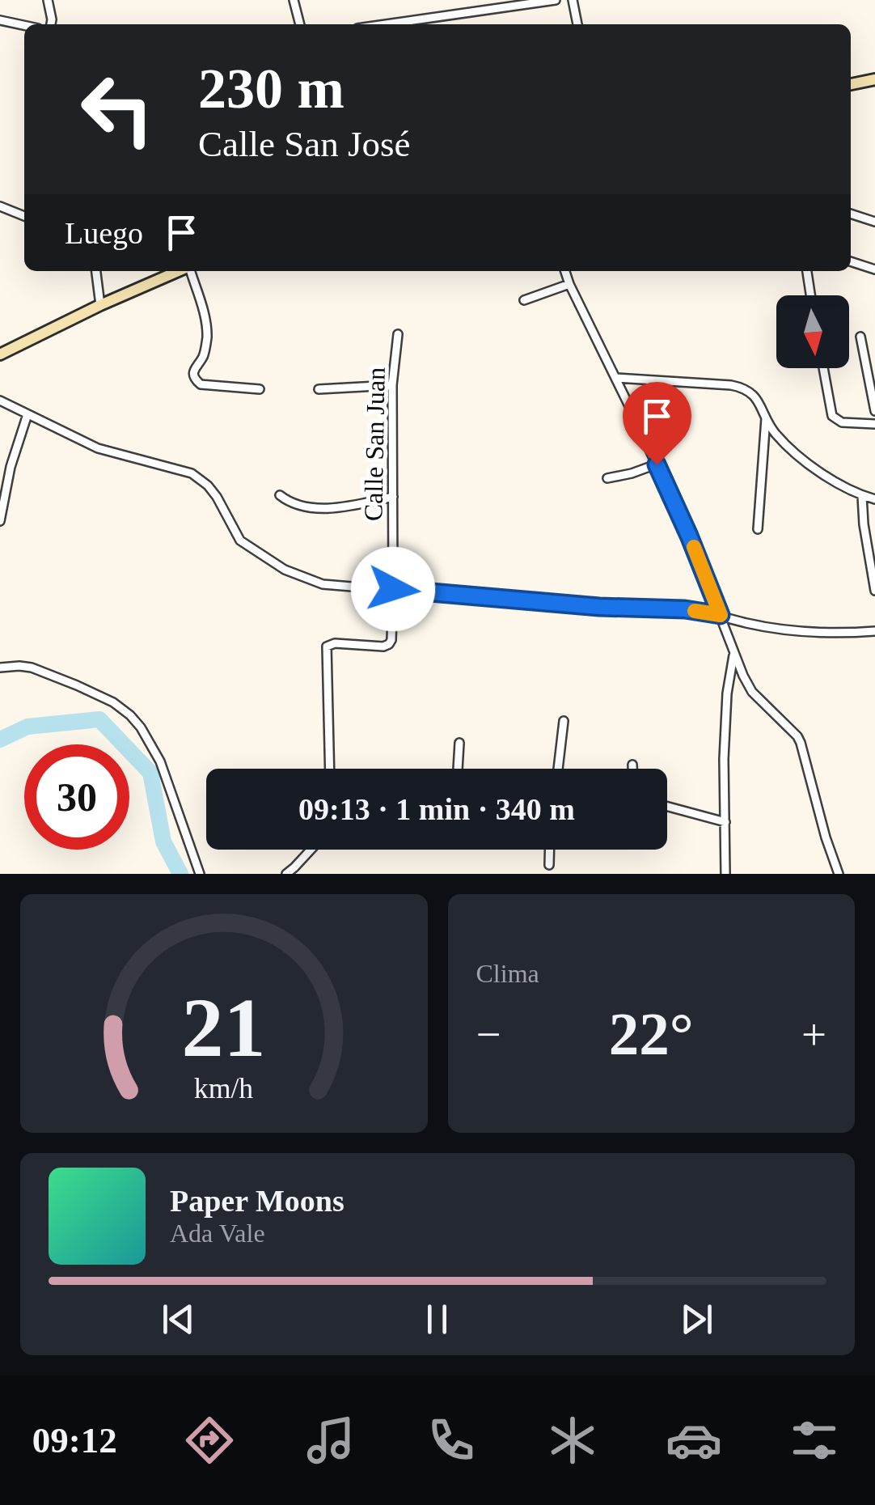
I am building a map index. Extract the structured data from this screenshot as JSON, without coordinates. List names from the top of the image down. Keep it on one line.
{"streets":{"street":["Calle San Juan"]},"north":"bottom","page":{"turn":["230 m","Calle San José"],"then":"Luego","limit":"30","trip":"09:13 · 1 min · 340 m","tile":"Clima","heat":["−","22°","+"],"song":["Paper Moons","Ada Vale"],"tabs":"09:12","gauge":["21","km/h"]}}
